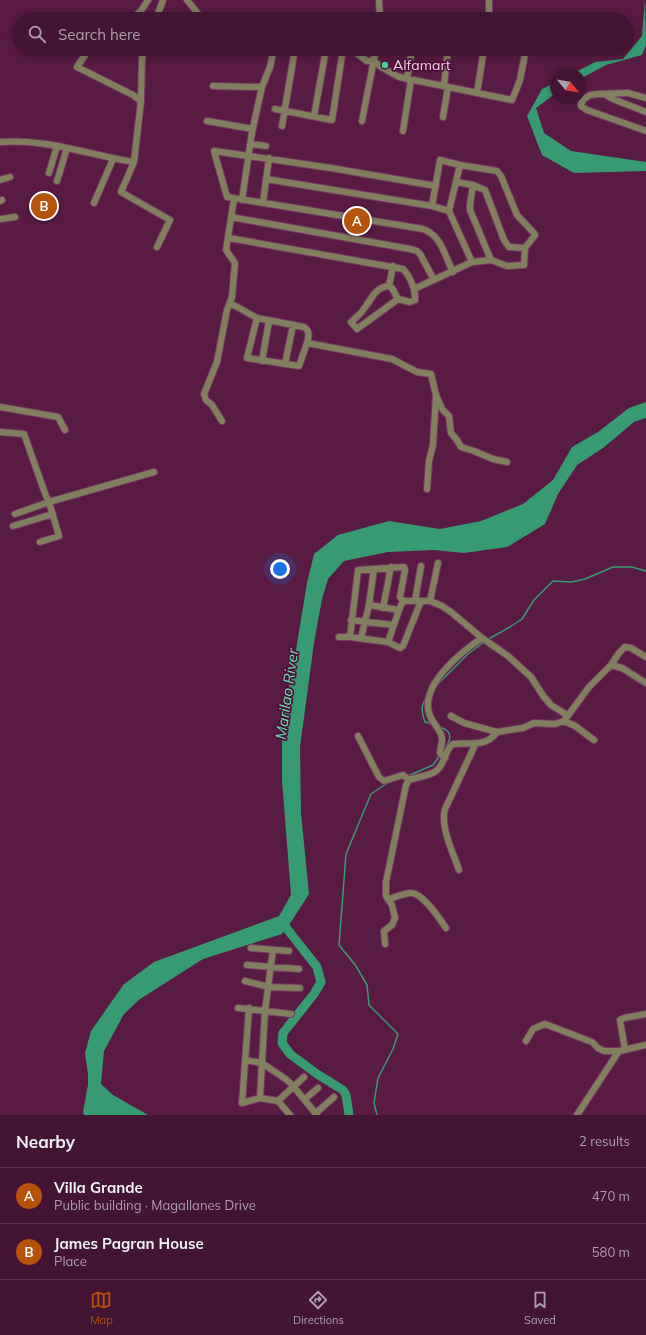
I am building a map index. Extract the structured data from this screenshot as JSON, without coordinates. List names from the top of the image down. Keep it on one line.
{"water":["Marilao River"],"places":["Alfamart"],"north":"bottom right","page":{"search":"Search here","pins":["B","A"],"heading":["Nearby","2 results"],"list":[{"mark":"A","name":"Villa Grande","note":"Public building · Magallanes Drive","value":"470 m"},{"mark":"B","name":"James Pagran House","note":"Place","value":"580 m"}],"nav":["Map","Directions","Saved"]}}
